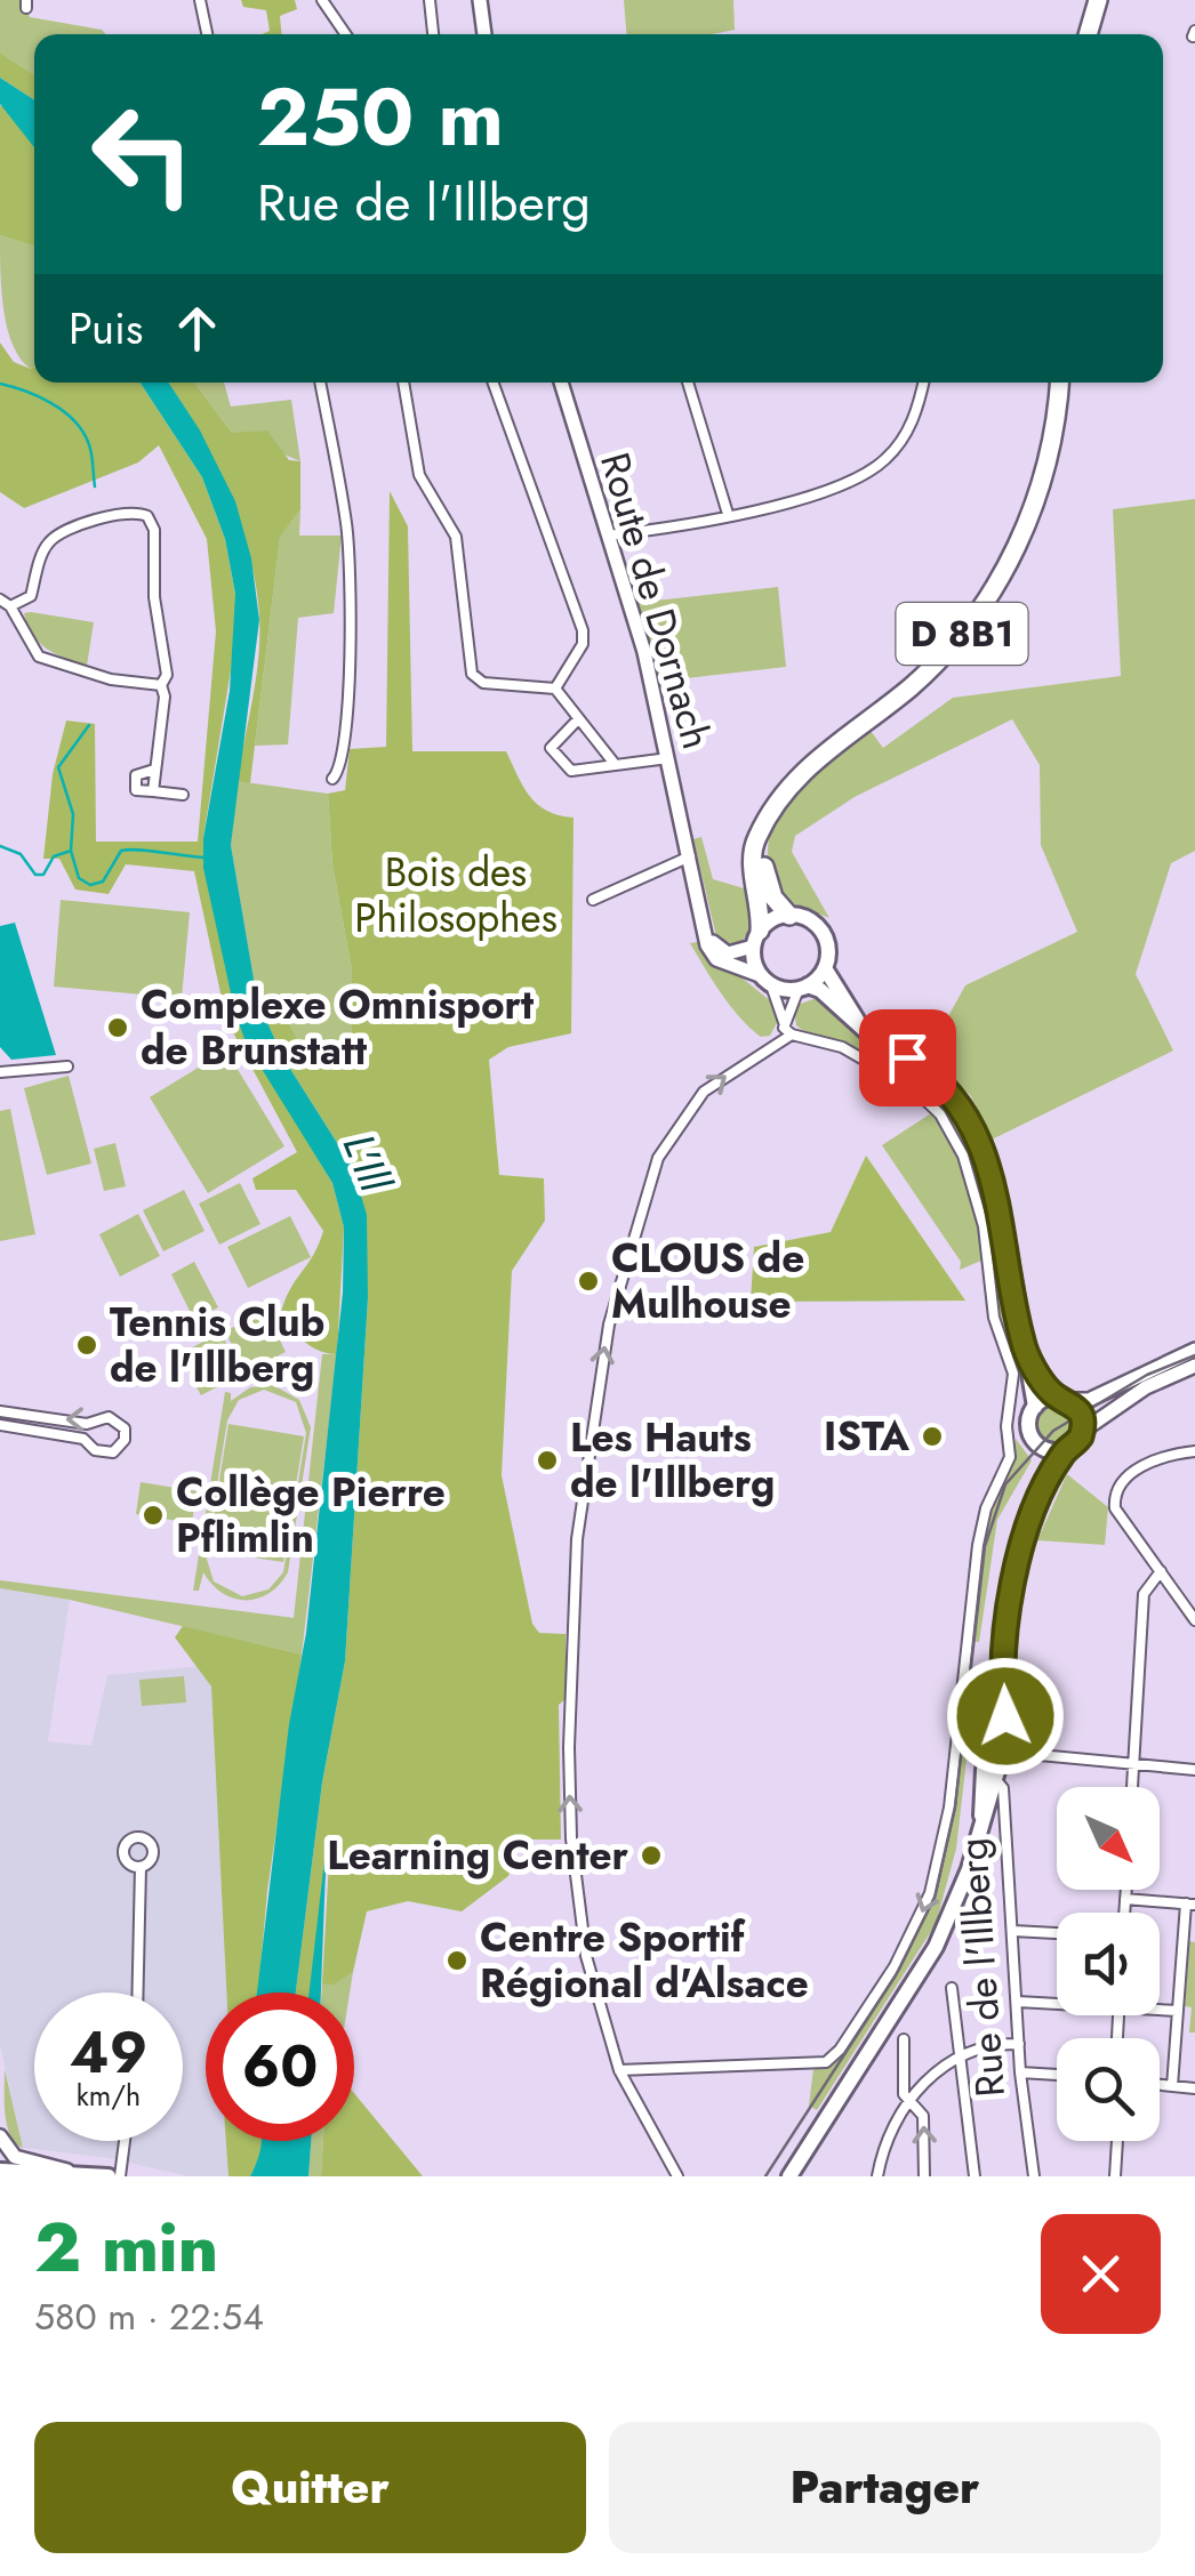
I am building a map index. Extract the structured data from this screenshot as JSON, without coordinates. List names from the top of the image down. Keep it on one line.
{"streets":{"highway":["D 8B1"],"main road":["Route de Dornach","Rue de l'Illberg"]},"crossings":[["Route de Dornach","D 8B1"]],"water":["L'Ill"],"parks":["Bois des Philosophes"],"places":["Complexe Omnisport de Brunstatt","CLOUS de Mulhouse","Tennis Club de l'Illberg","ISTA","Les Hauts de l'Illberg","Collège Pierre Pflimlin","Learning Center","Centre Sportif Régional d'Alsace"],"north":"bottom right","page":{"turn":["250 m","Rue de l'Illberg"],"then":"Puis","speed":"49 km/h","limit":"60","heading":["2 min","580 m · 22:54"],"buttons":["Quitter","Partager"]}}
